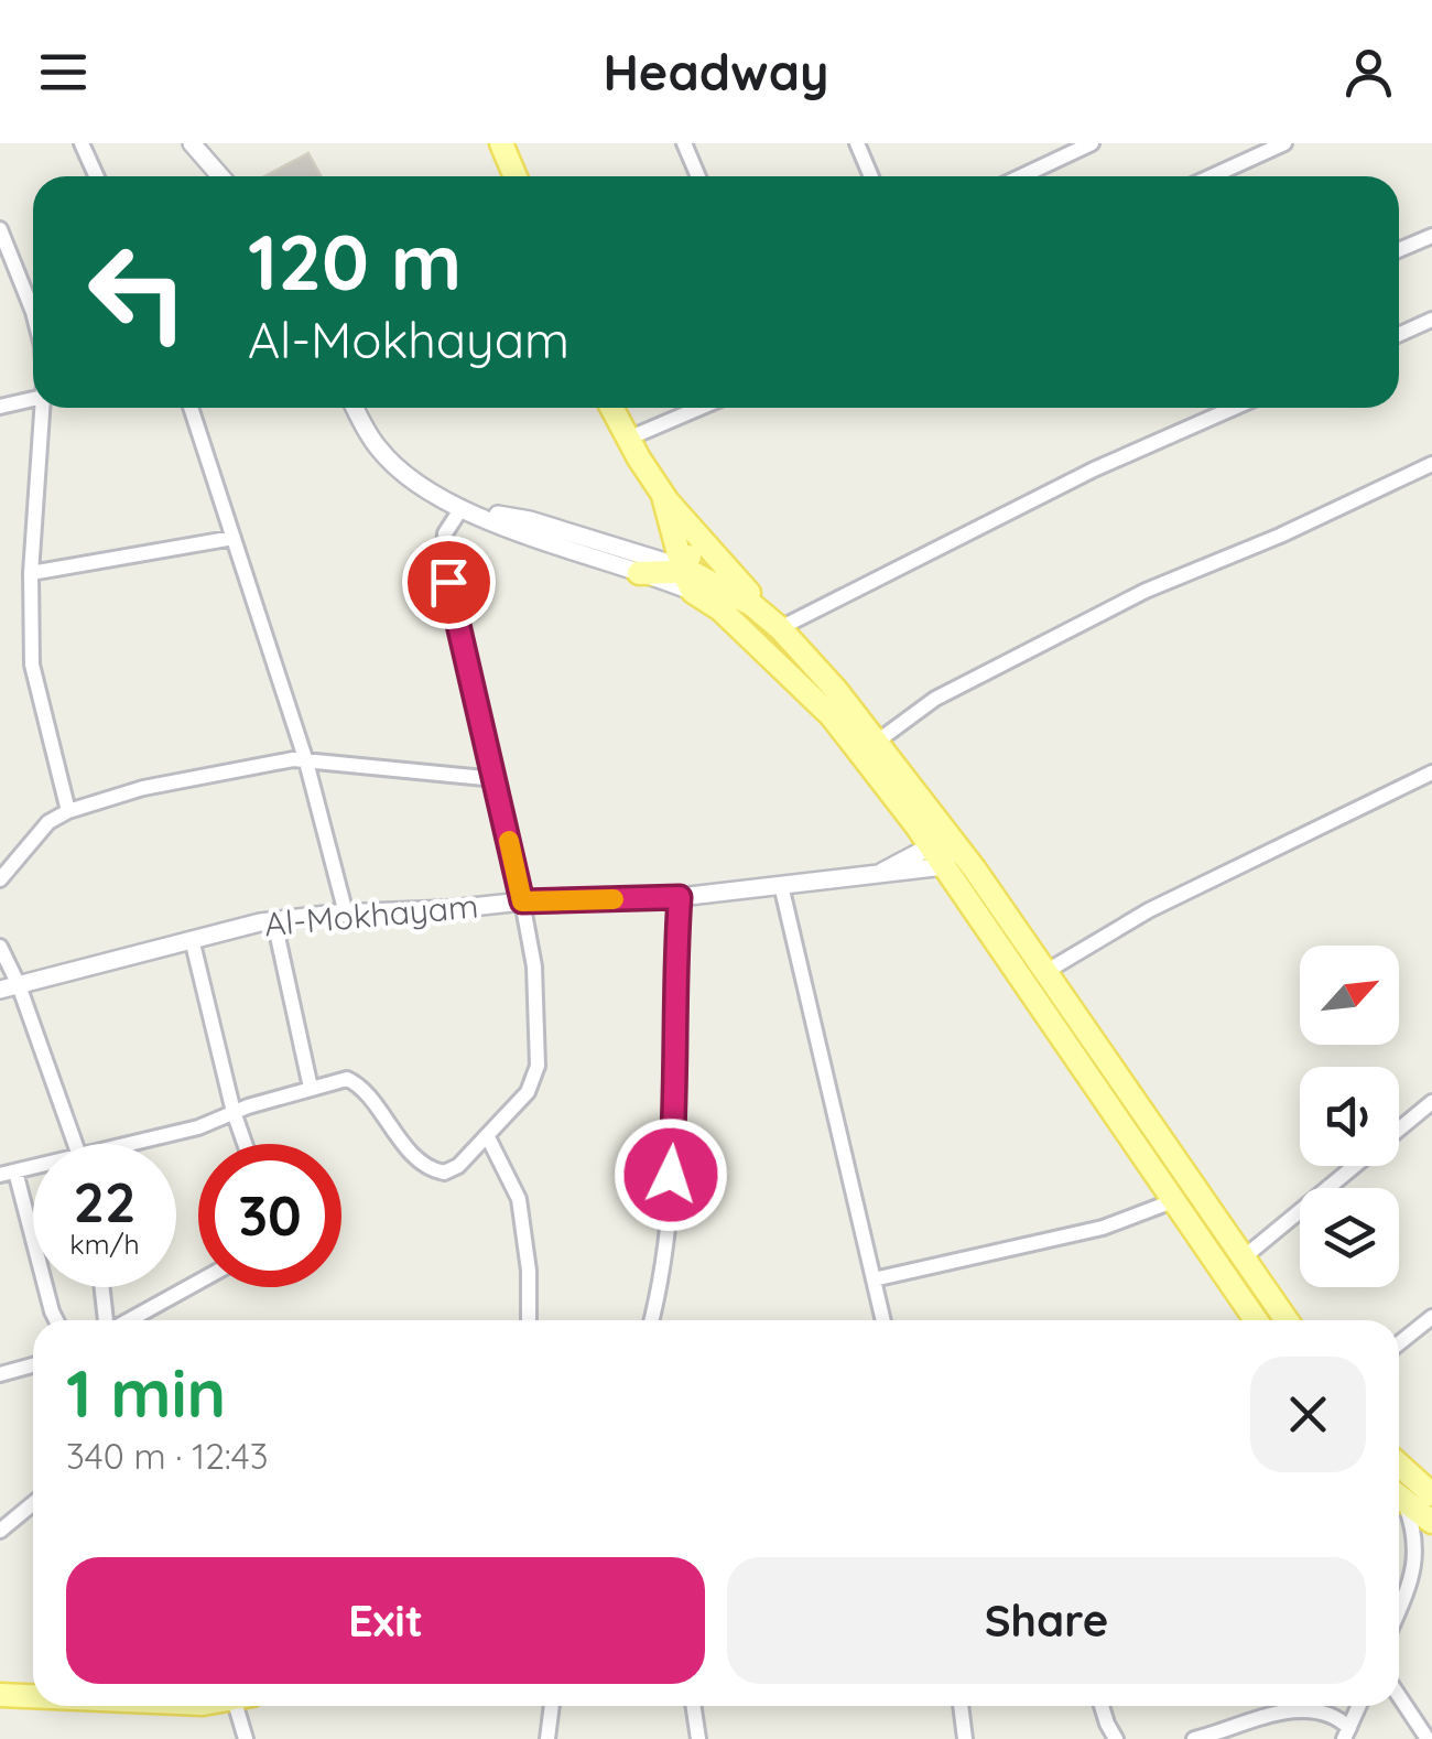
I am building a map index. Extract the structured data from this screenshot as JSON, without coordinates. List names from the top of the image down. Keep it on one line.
{"streets":{"street":["Al-Mokhayam"]},"north":"top right","page":{"header":"Headway","turn":["120 m","Al-Mokhayam"],"speed":"22 km/h","limit":"30","heading":["1 min","340 m · 12:43"],"buttons":["Exit","Share"]}}
